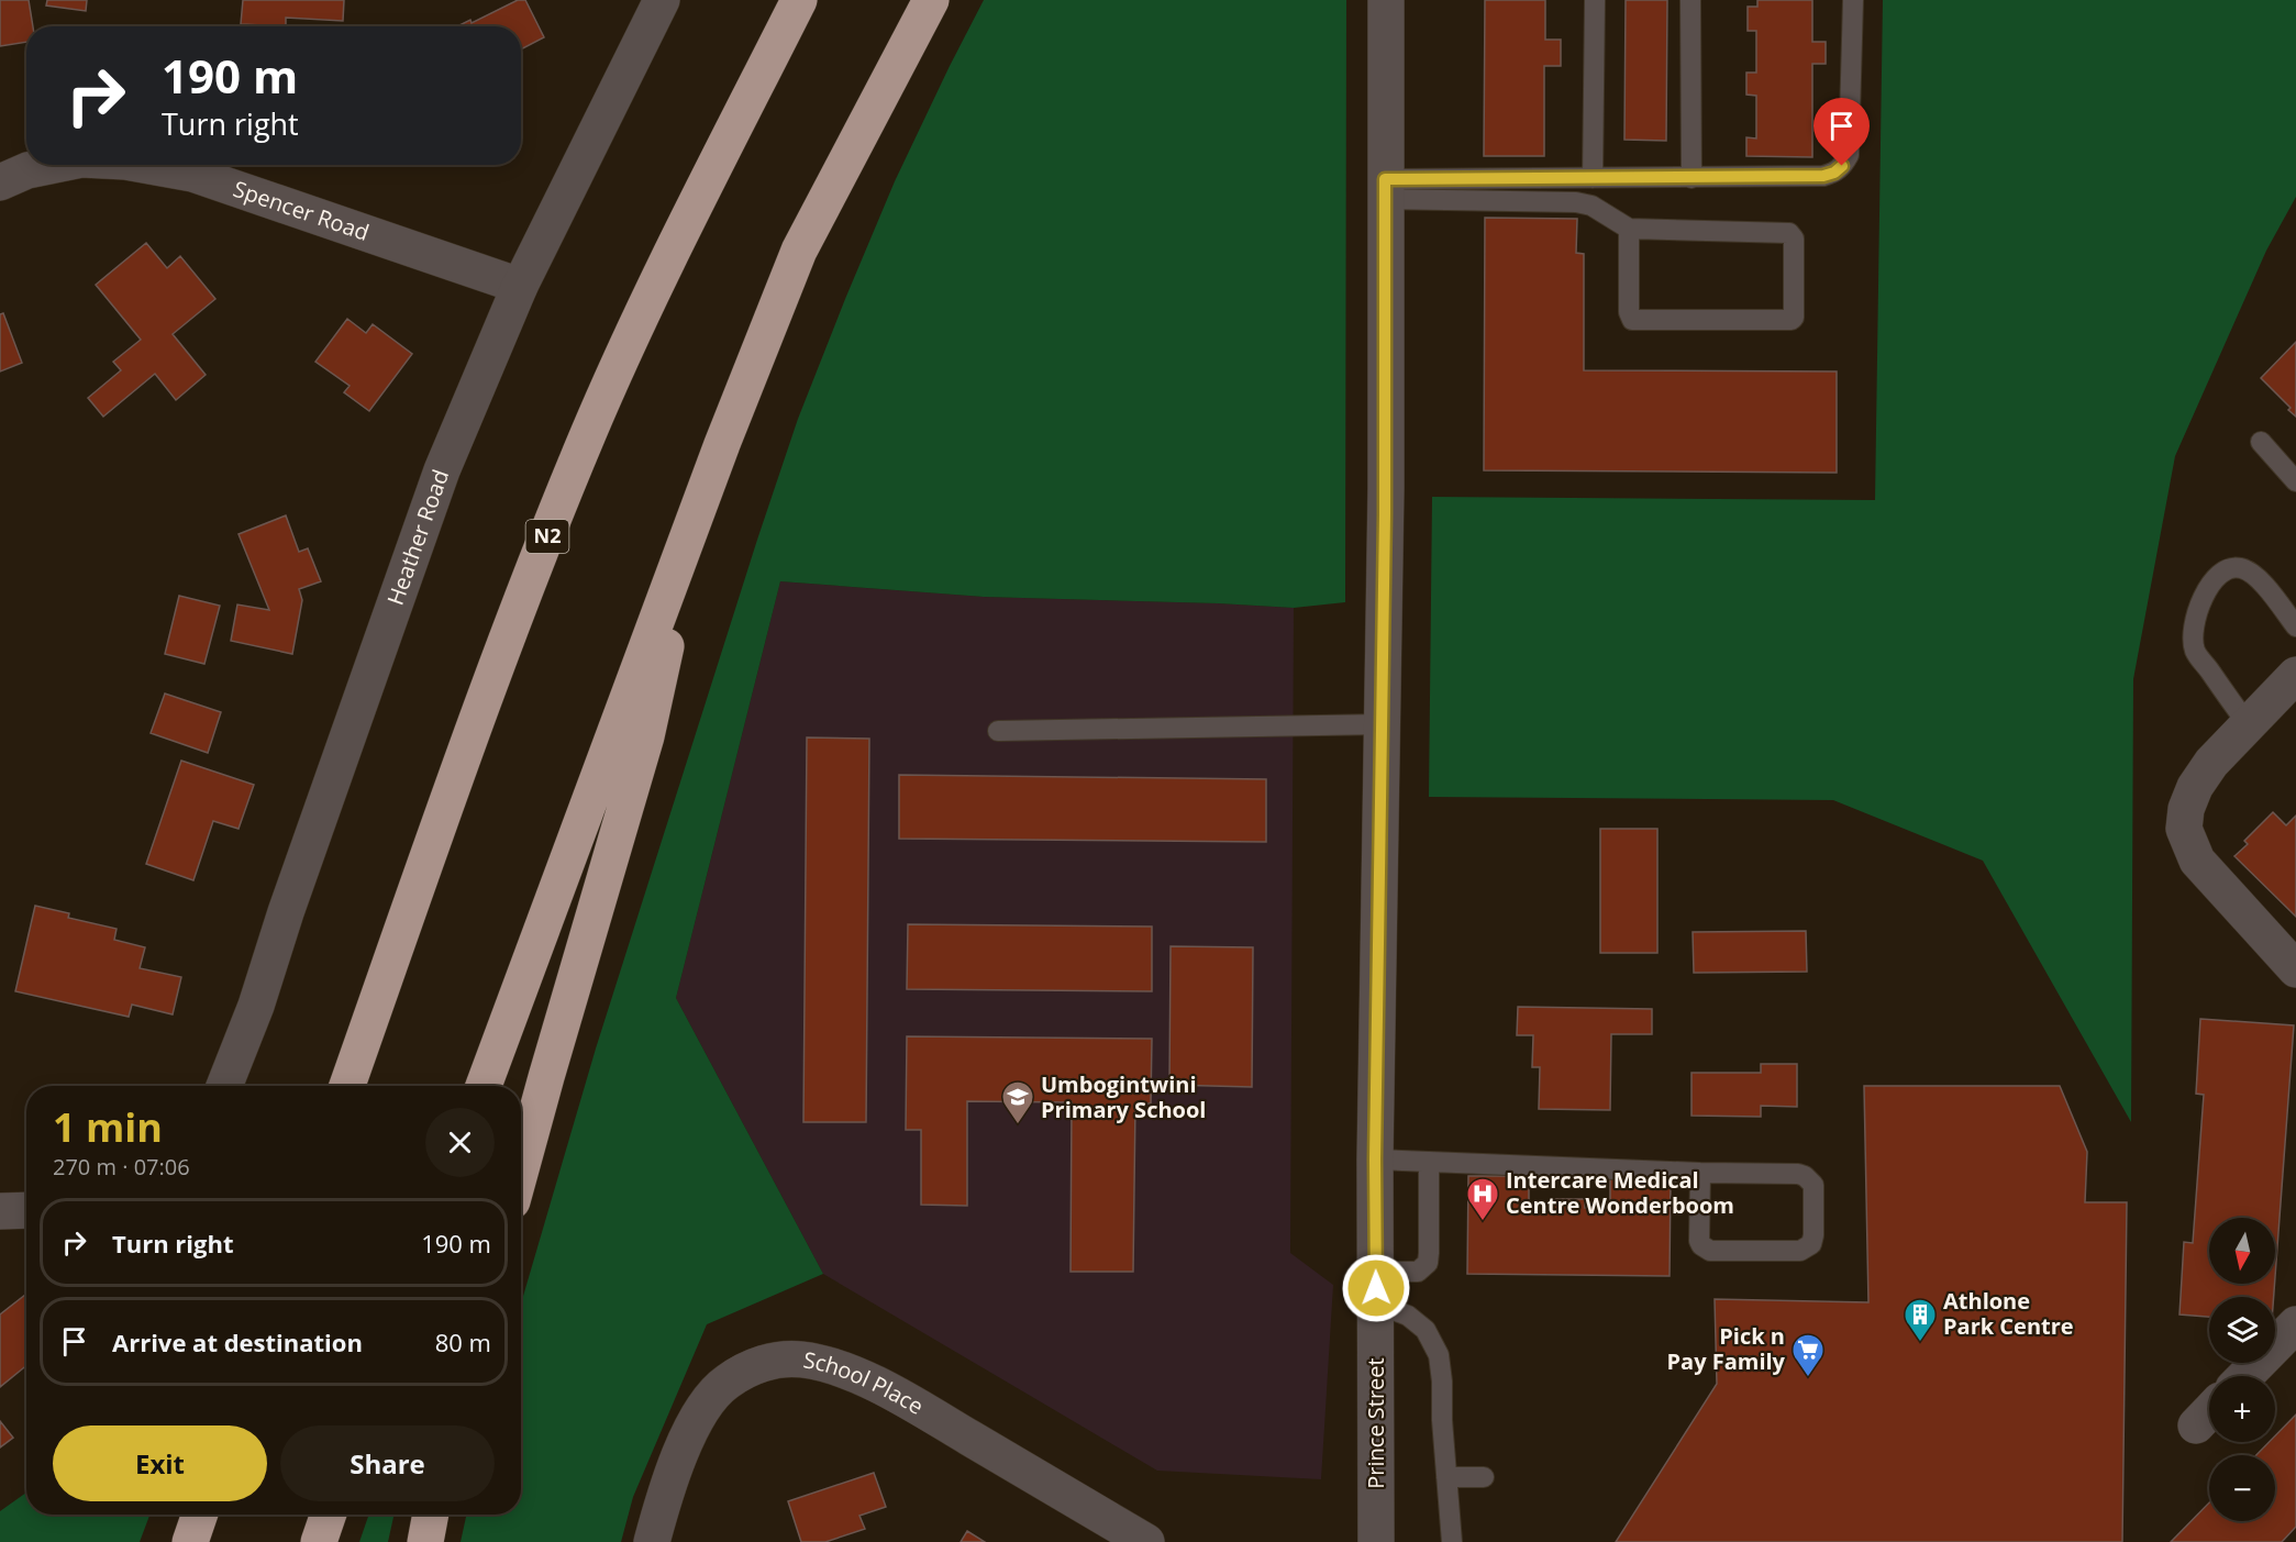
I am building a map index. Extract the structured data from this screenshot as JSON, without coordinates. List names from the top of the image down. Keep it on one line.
{"streets":{"highway":["N2"],"street":["Spencer Road","Heather Road","School Place","Prince Street"]},"crossings":[["Spencer Road","Heather Road"]],"places":{"school or university":["Umbogintwini Primary School"],"hospital":["Intercare Medical Centre Wonderboom"],"building":["Athlone Park Centre"],"supermarket":["Pick n Pay Family"]},"north":"bottom","page":{"turn":["190 m","Turn right"],"heading":["1 min","270 m · 07:06"],"list":[{"name":"Turn right","value":"190 m"},{"name":"Arrive at destination","value":"80 m"}],"map_buttons":["+","−"],"buttons":["Exit","Share"]}}
